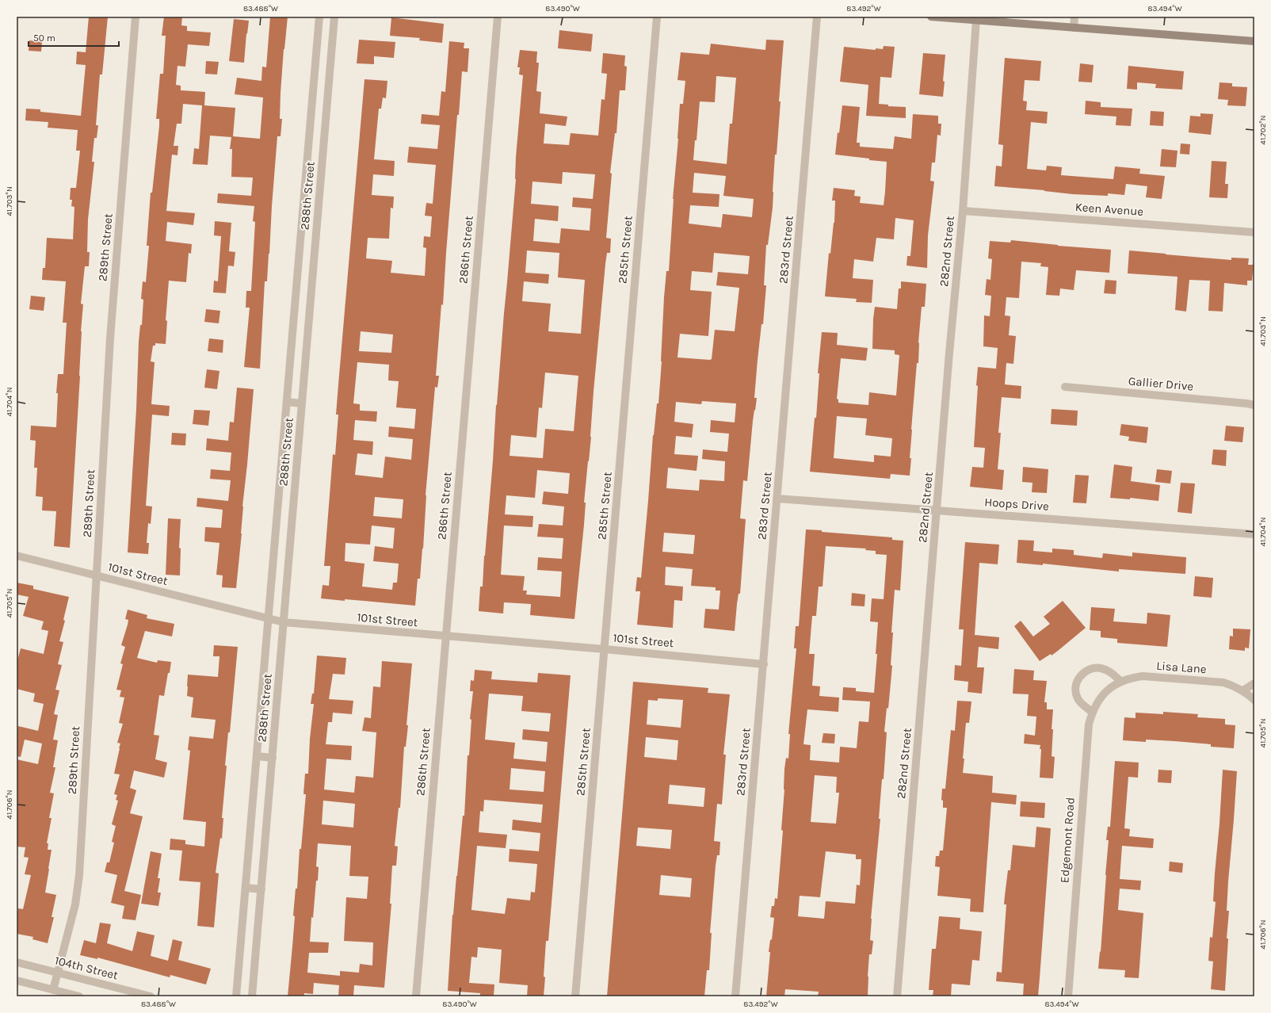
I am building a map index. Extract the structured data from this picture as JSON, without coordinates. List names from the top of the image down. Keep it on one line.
{"streets":{"street":["288th Street","Keen Avenue","289th Street","286th Street","285th Street","283rd Street","282nd Street","Gallier Drive","Hoops Drive","101st Street","Lisa Lane","Edgemont Road","104th Street"]},"crossings":[["288th Street","101st Street"],["Keen Avenue","282nd Street"],["289th Street","101st Street"],["289th Street","104th Street"],["286th Street","101st Street"],["285th Street","101st Street"],["283rd Street","Hoops Drive"],["283rd Street","101st Street"],["282nd Street","Hoops Drive"],["Lisa Lane","Edgemont Road"]],"scale_bar":"50 m","coordinates":["83.488°W","83.490°W","83.492°W","83.494°W","41.702°N","41.703°N","41.704°N","41.705°N","41.706°N"]}
